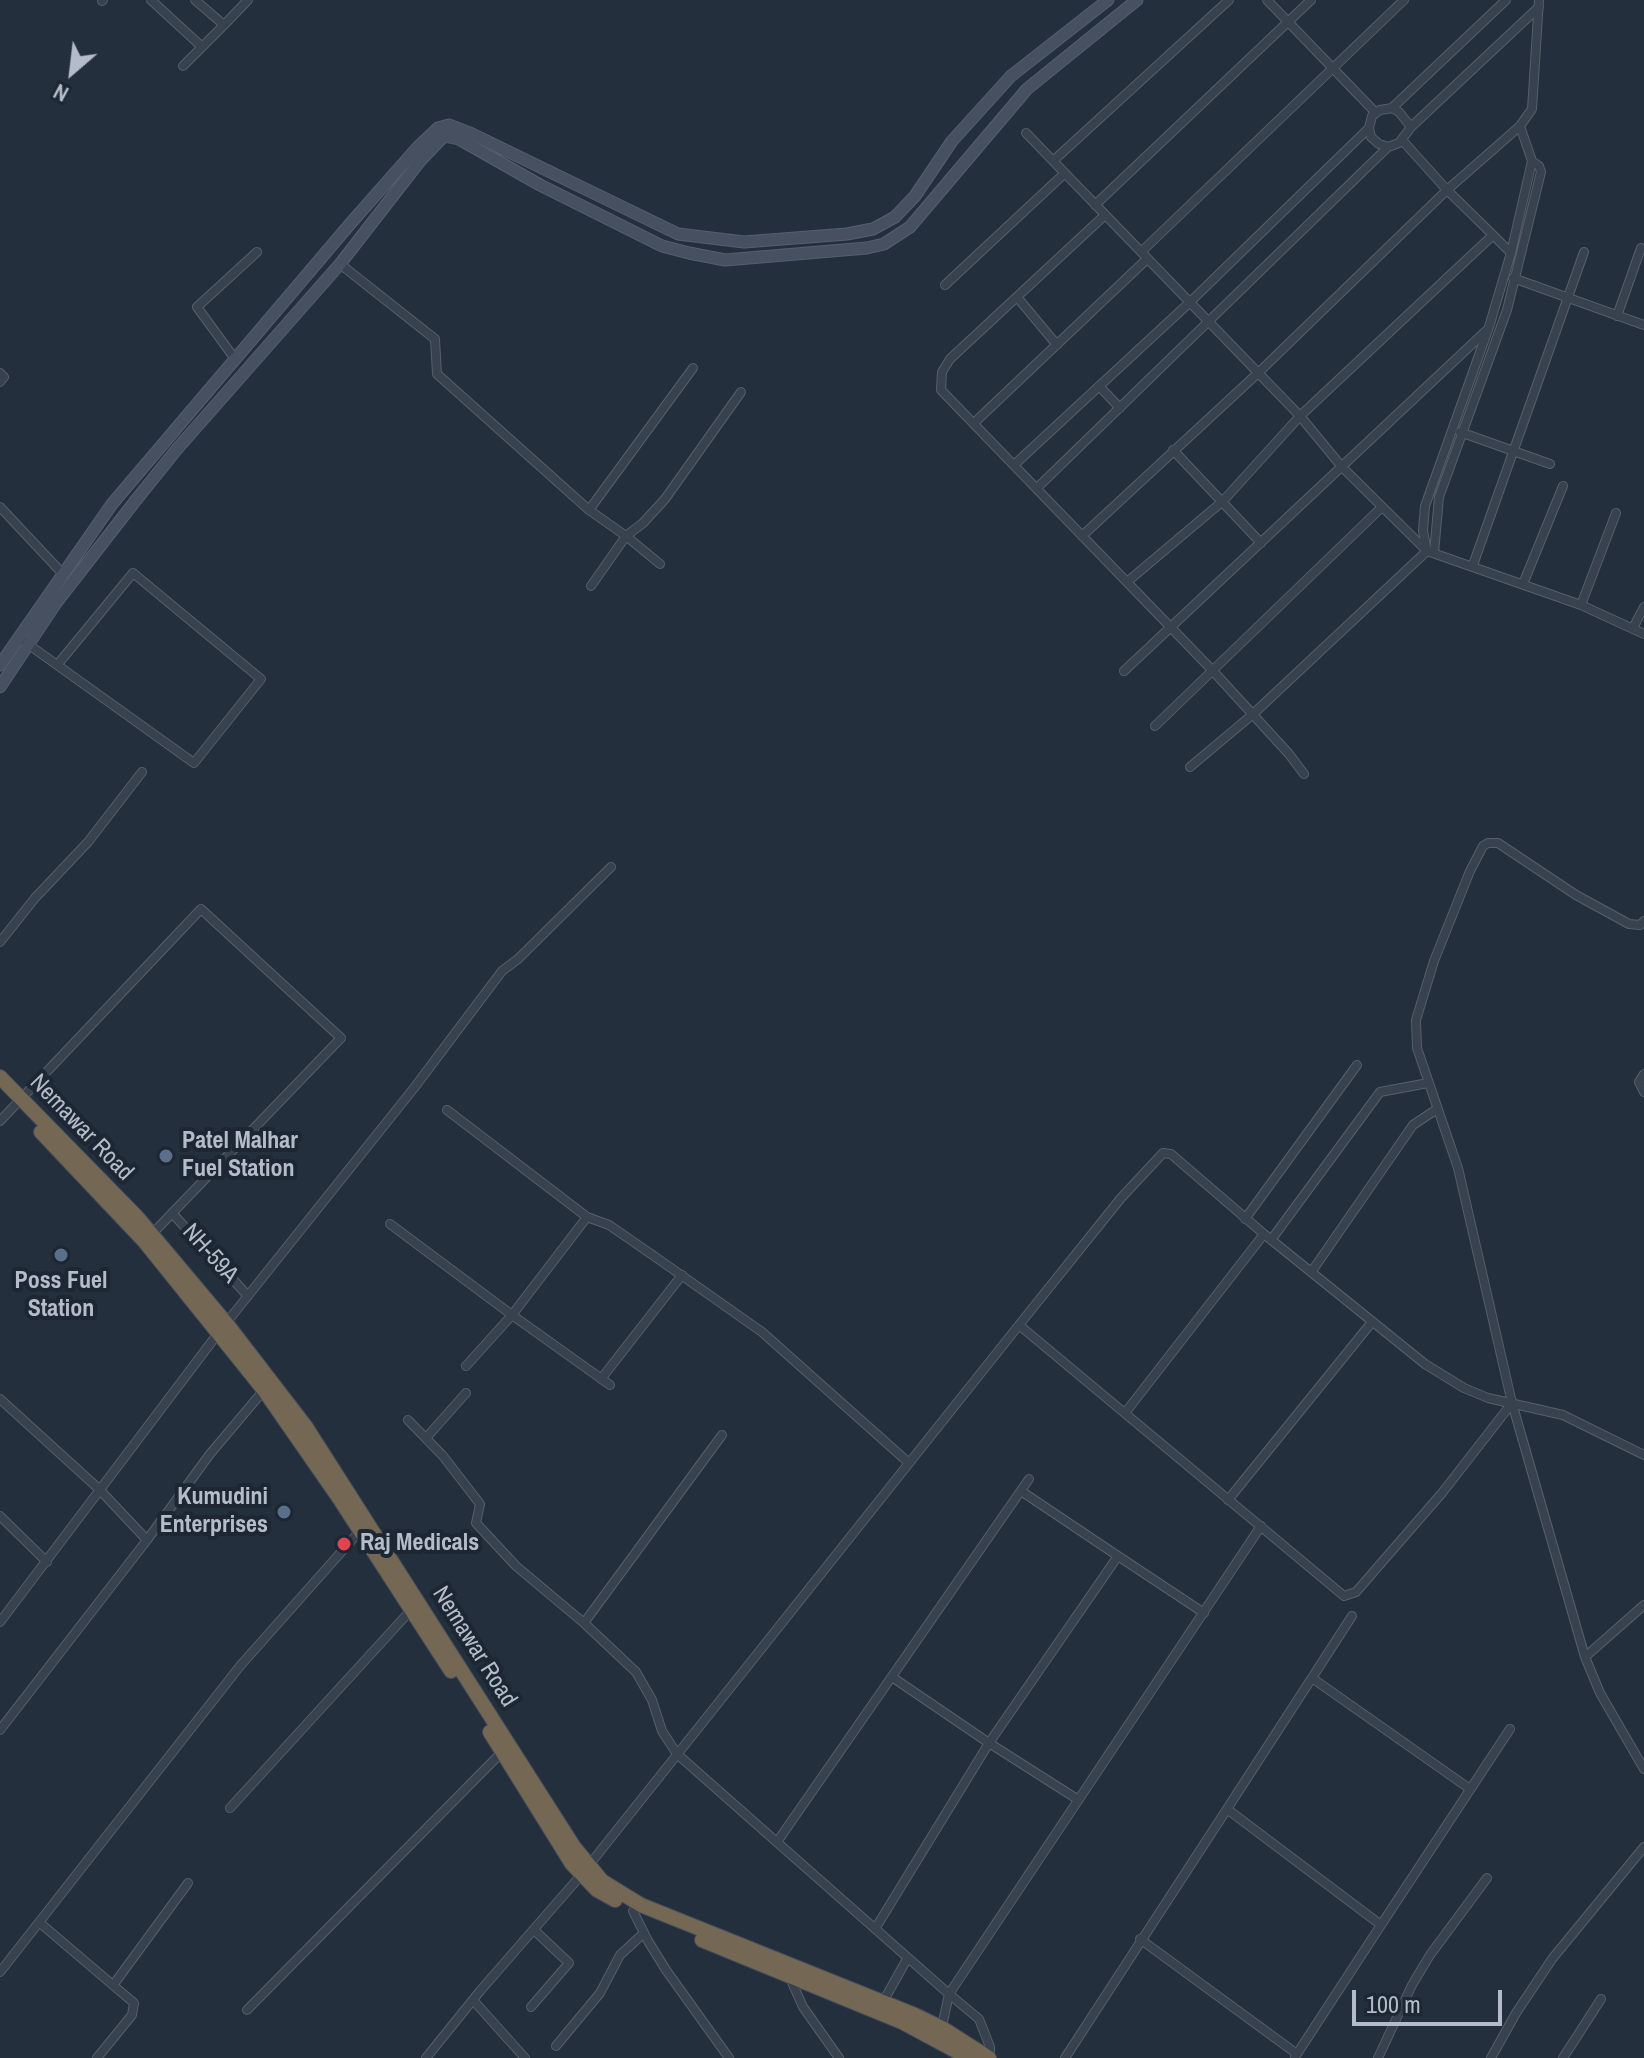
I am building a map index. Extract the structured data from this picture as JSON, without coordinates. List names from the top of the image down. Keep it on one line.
{"streets":{"highway":["Nemawar Road"],"street":["NH-59A"]},"places":["Patel Malhar Fuel Station","Poss Fuel Station","Kumudini Enterprises","Raj Medicals"],"scale_bar":"100 m","north":"bottom left"}
